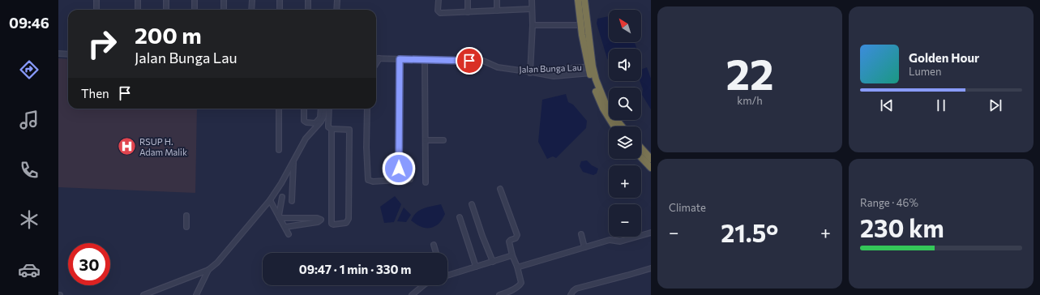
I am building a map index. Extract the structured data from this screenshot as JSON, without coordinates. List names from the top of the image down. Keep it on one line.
{"streets":{"street":["Jalan Bunga Lau"]},"places":{"hospital":["RSUP H. Adam Malik"]},"north":"top left","page":{"tabs":"09:46","tile":[["22","km/h"],"Climate",["Range · 46%","230 km"]],"map_buttons":["+","−"],"turn":["200 m","Jalan Bunga Lau"],"song":["Golden Hour","Lumen"],"then":"Then","heat":["−","21.5°","+"],"limit":"30","trip":"09:47 · 1 min · 330 m"}}
